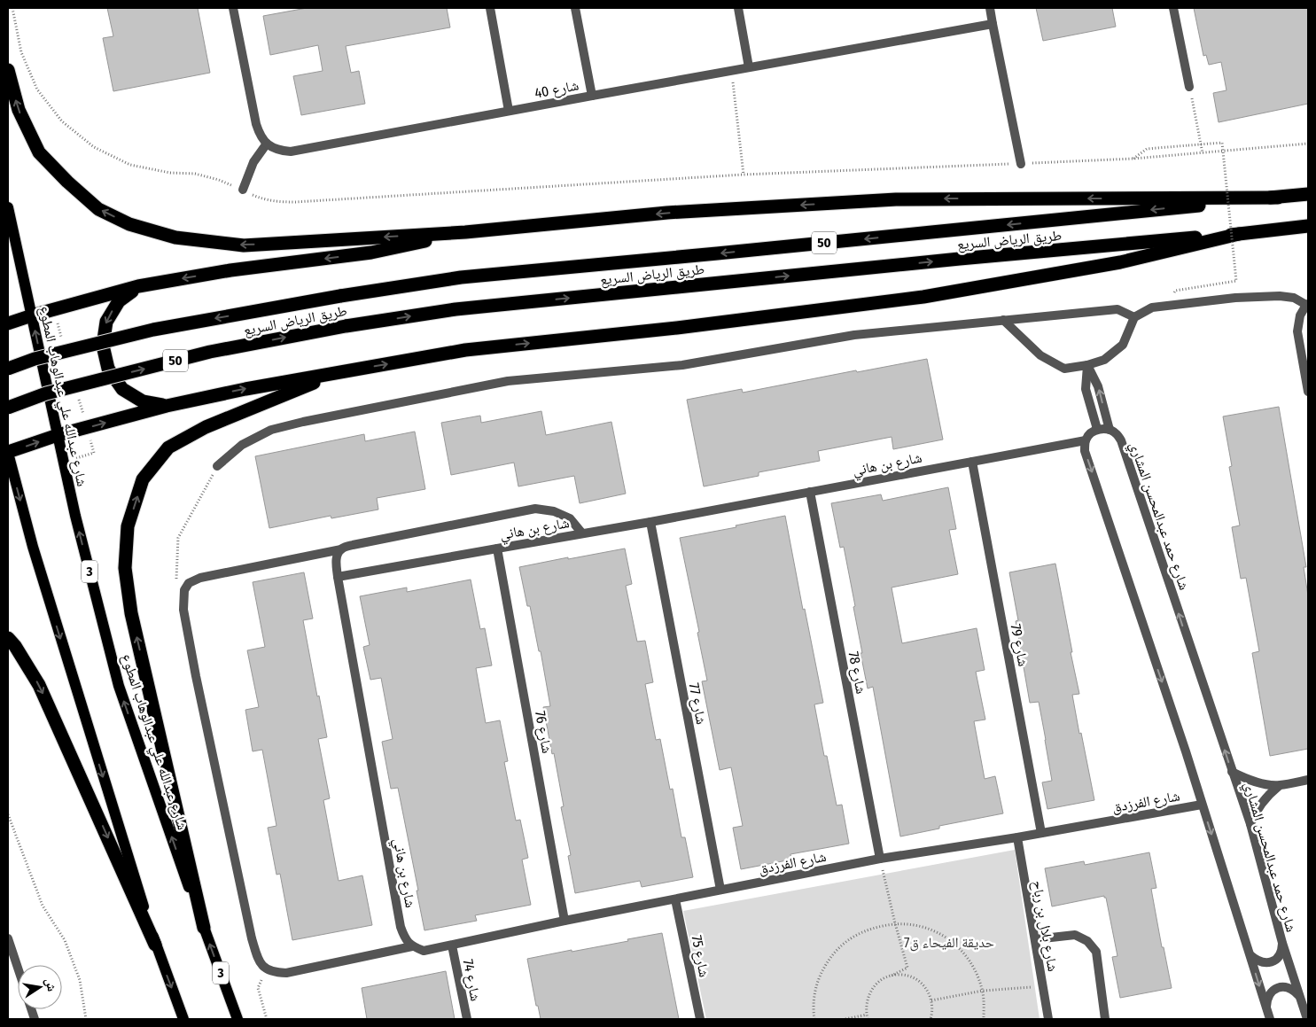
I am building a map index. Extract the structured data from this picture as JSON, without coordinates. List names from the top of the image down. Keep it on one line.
{"streets":{"highway":["طريق الرياض السريع","50"],"main road":["شارع عبدالله علي عبدالوهاب المطوع","3"],"street":["شارع 40","شارع بن هاني","شارع حمد عبدالمحسن المشاري","شارع 79","شارع 78","شارع 77","شارع 76","شارع الفرزدق","شارع بلال بن رباح","شارع 75","شارع 74"]},"crossings":[["شارع بن هاني","شارع 79"],["شارع بن هاني","شارع 78"],["شارع بن هاني","شارع 77"],["شارع بن هاني","شارع 76"],["شارع بن هاني","شارع الفرزدق"],["شارع 79","شارع الفرزدق"],["شارع 78","شارع الفرزدق"],["شارع 77","شارع الفرزدق"],["شارع 76","شارع الفرزدق"],["شارع الفرزدق","شارع بلال بن رباح"],["شارع الفرزدق","شارع 75"],["شارع الفرزدق","شارع 74"]],"parks":["حديقة الفيحاء ق7"],"north":"right"}
